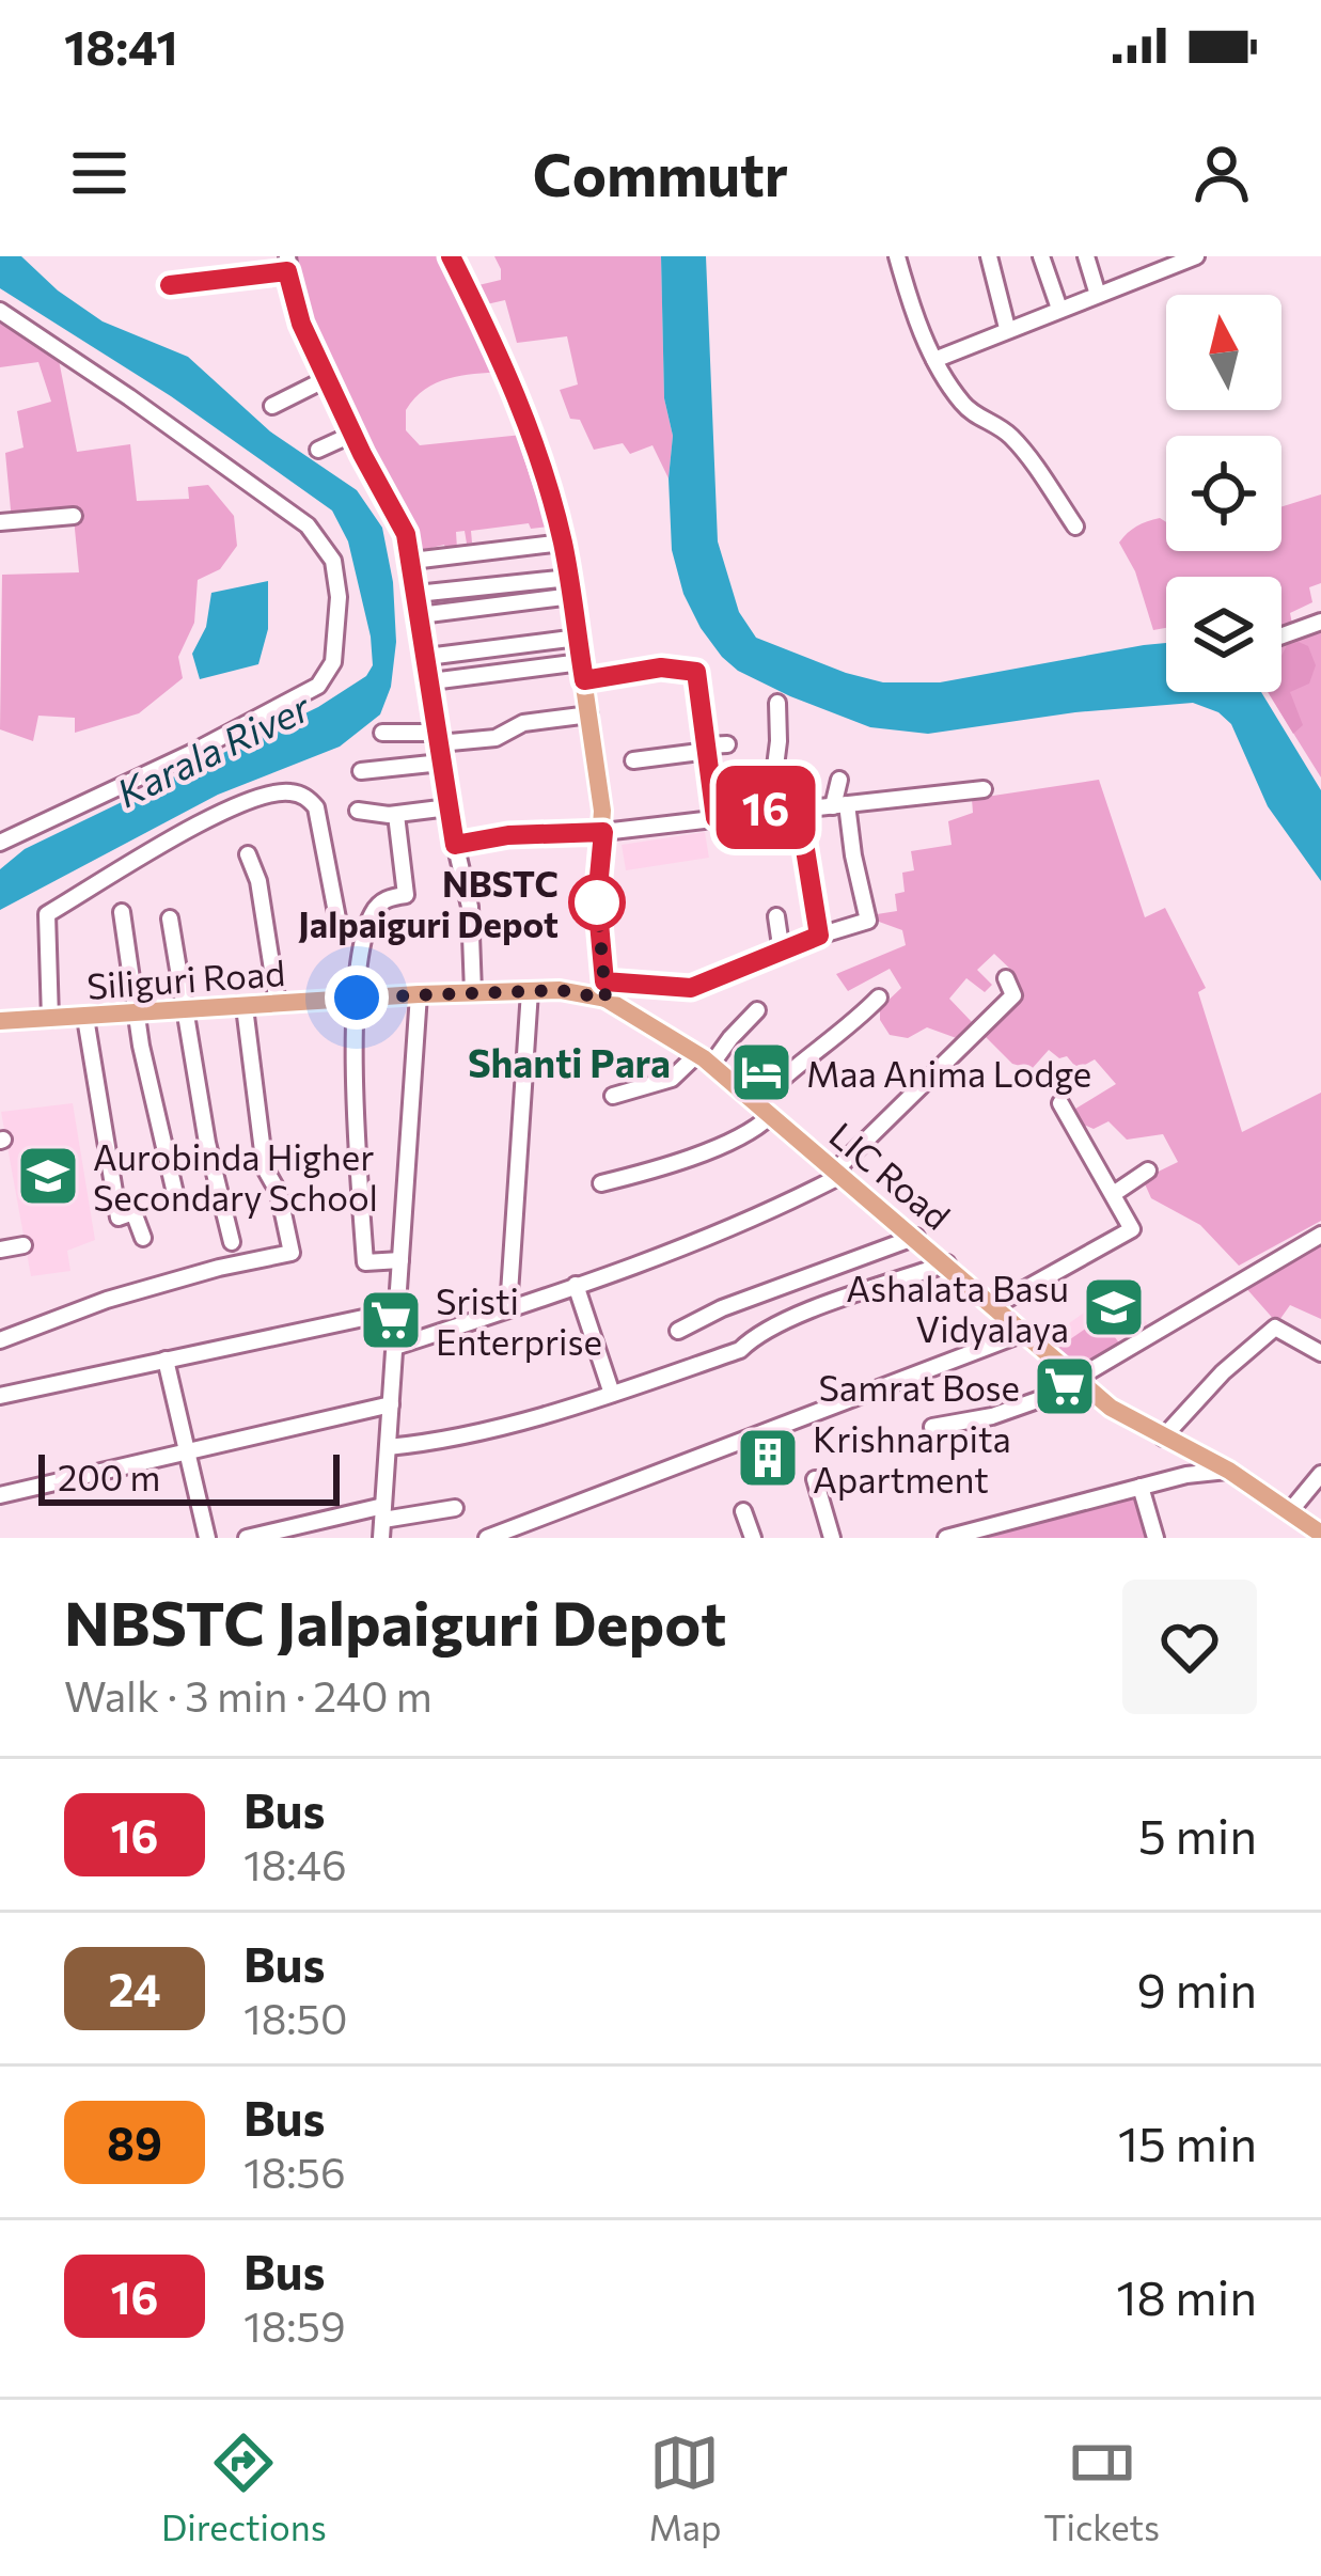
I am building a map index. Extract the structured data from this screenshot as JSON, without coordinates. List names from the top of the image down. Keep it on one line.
{"streets":{"main road":["Siliguri Road","LIC Road"]},"crossings":[["Siliguri Road","LIC Road"]],"districts":["Shanti Para"],"water":["Karala River"],"places":{"other":["NBSTC Jalpaiguri Depot"],"hotel":["Maa Anima Lodge"],"school or university":["Aurobinda Higher Secondary School","Ashalata Basu Vidyalaya"],"supermarket":["Sristi Enterprise","Samrat Bose"],"building":["Krishnarpita Apartment"]},"lines":["bus line 16"],"scale_bar":"200 m","north":"top","page":{"status":"18:41","header":"Commutr","on_map":"16","scale":"200 m","heading":["NBSTC Jalpaiguri Depot","Walk · 3 min · 240 m"],"list":[{"mark":"16","name":"Bus","note":"18:46","value":"5 min"},{"mark":"24","name":"Bus","note":"18:50","value":"9 min"},{"mark":"89","name":"Bus","note":"18:56","value":"15 min"},{"mark":"16","name":"Bus","note":"18:59","value":"18 min"}],"tabs":["Directions","Map","Tickets"]}}
